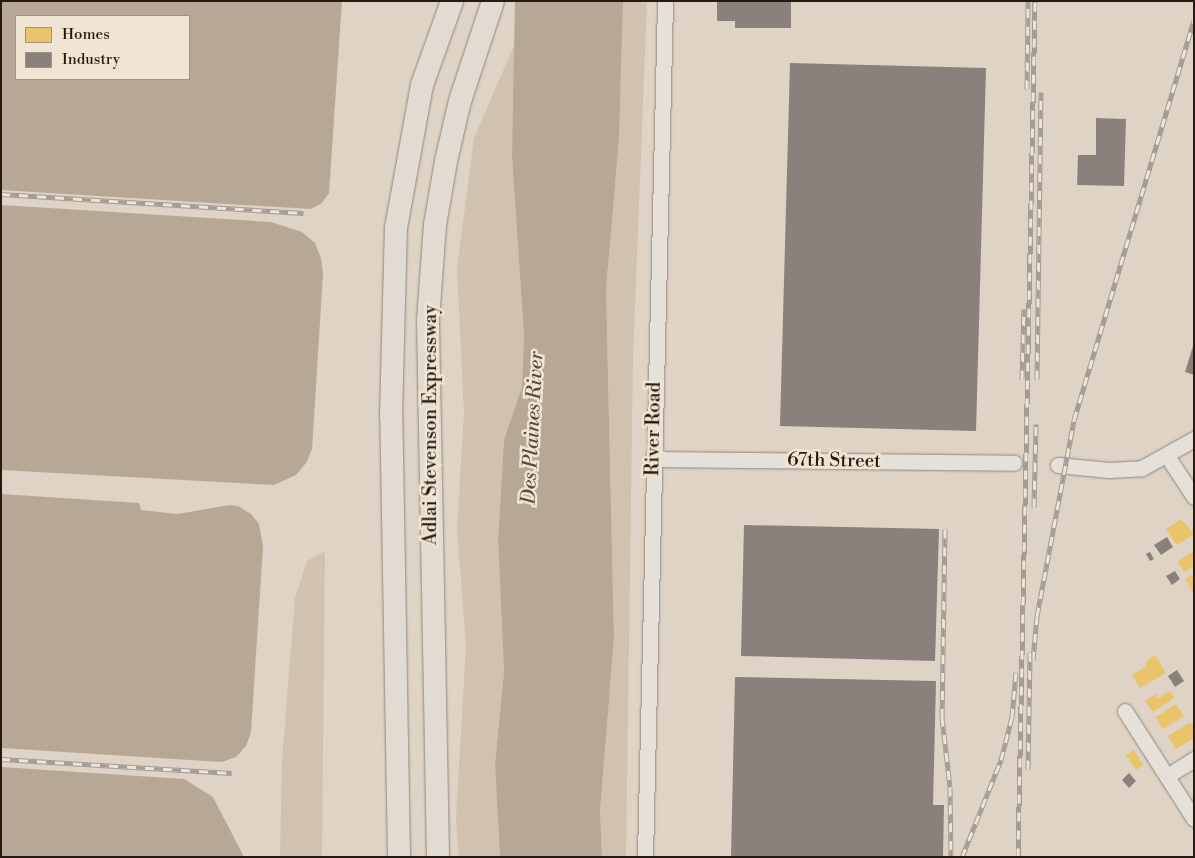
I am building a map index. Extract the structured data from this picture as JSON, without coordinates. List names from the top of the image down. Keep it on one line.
{"streets":{"highway":["Adlai Stevenson Expressway"],"street":["River Road","67th Street"]},"crossings":[["River Road","67th Street"]],"water":["Des Plaines River"],"legend":["Homes","Industry"]}
